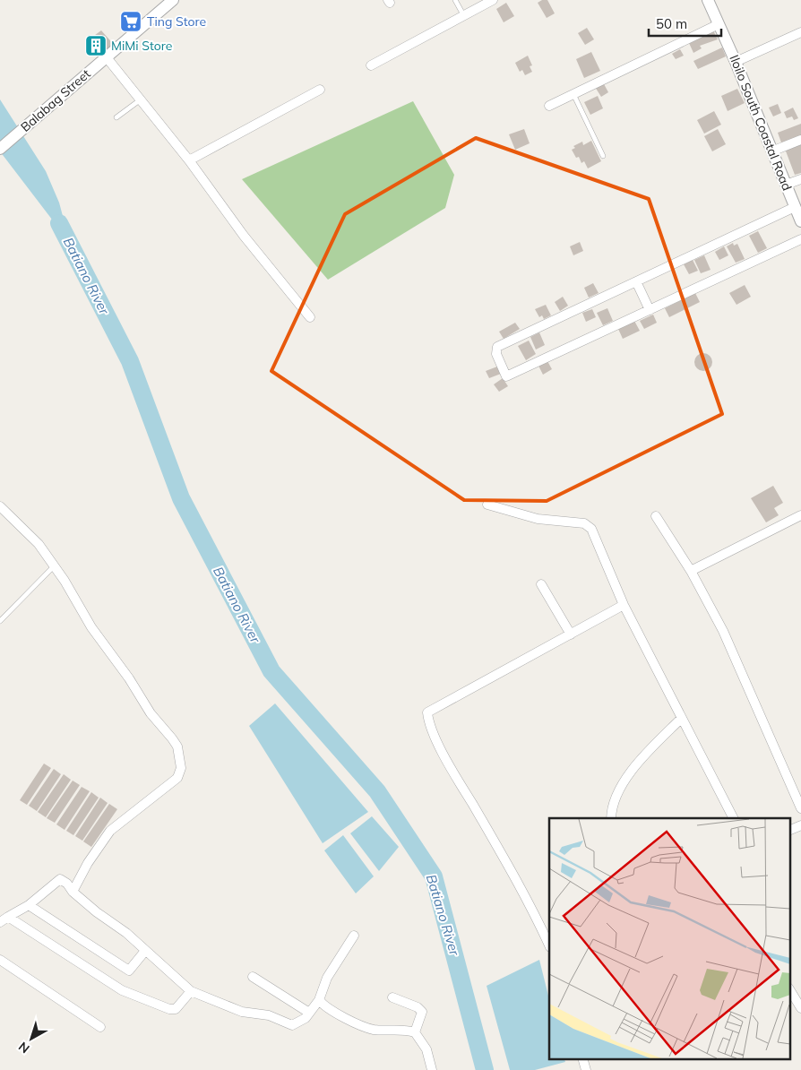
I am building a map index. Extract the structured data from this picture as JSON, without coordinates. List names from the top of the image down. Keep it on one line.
{"streets":{"street":["Balabag Street","Iloilo South Coastal Road"]},"water":["Batiano River"],"places":{"supermarket":["Ting Store"],"building":["MiMi Store"]},"scale_bar":"50 m","north":"bottom left"}
